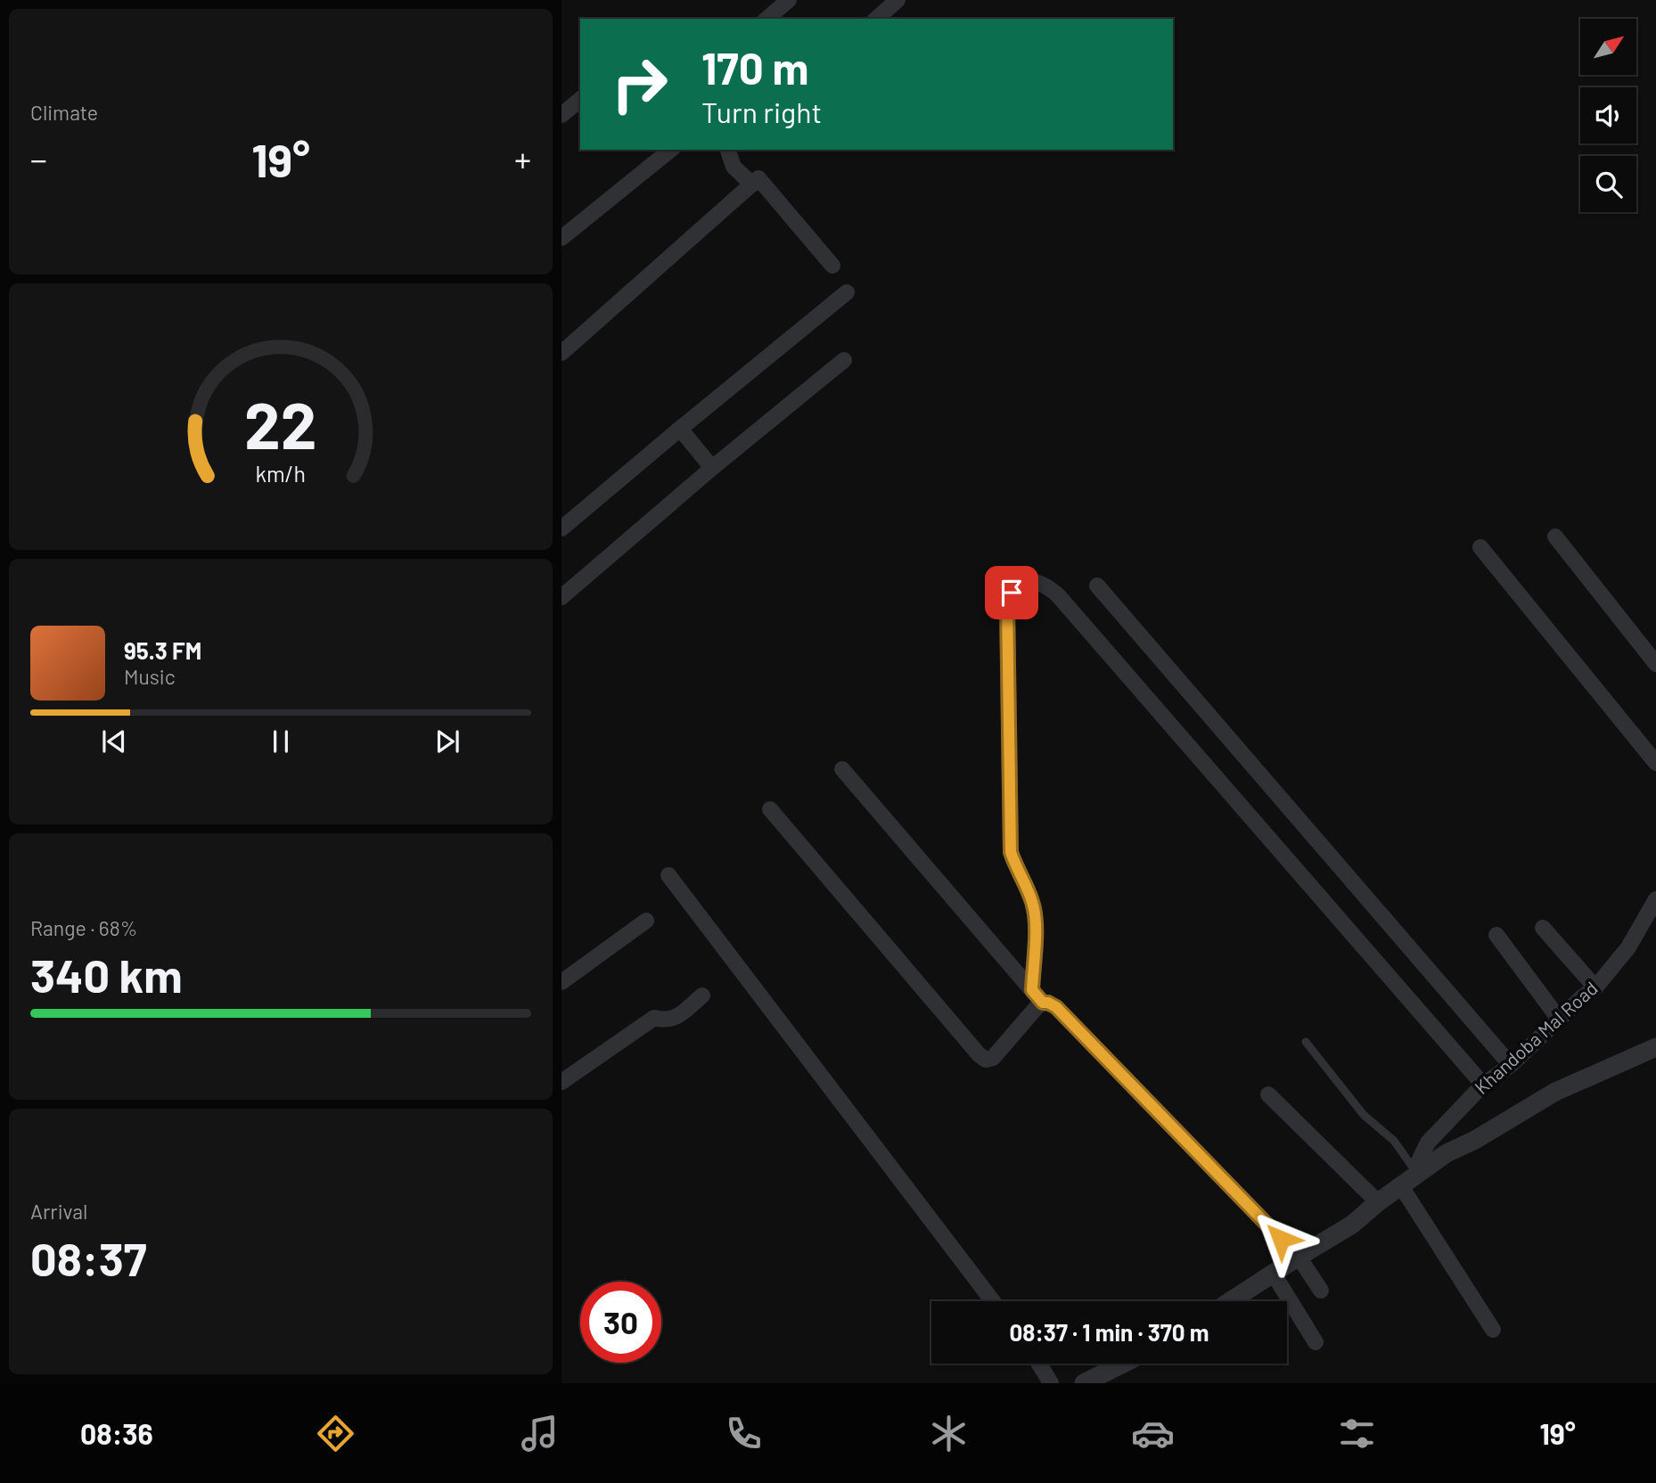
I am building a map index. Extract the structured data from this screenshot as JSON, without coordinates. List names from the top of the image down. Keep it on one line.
{"streets":{"street":["Khandoba Mal Road"]},"north":"top right","page":{"tile":["Climate",["Range · 68%","340 km"],["Arrival","08:37"]],"turn":["170 m","Turn right"],"heat":["−","19°","+"],"song":["95.3 FM","Music"],"limit":"30","trip":"08:37 · 1 min · 370 m","tabs":["08:36","19°"],"gauge":["22","km/h"]}}
